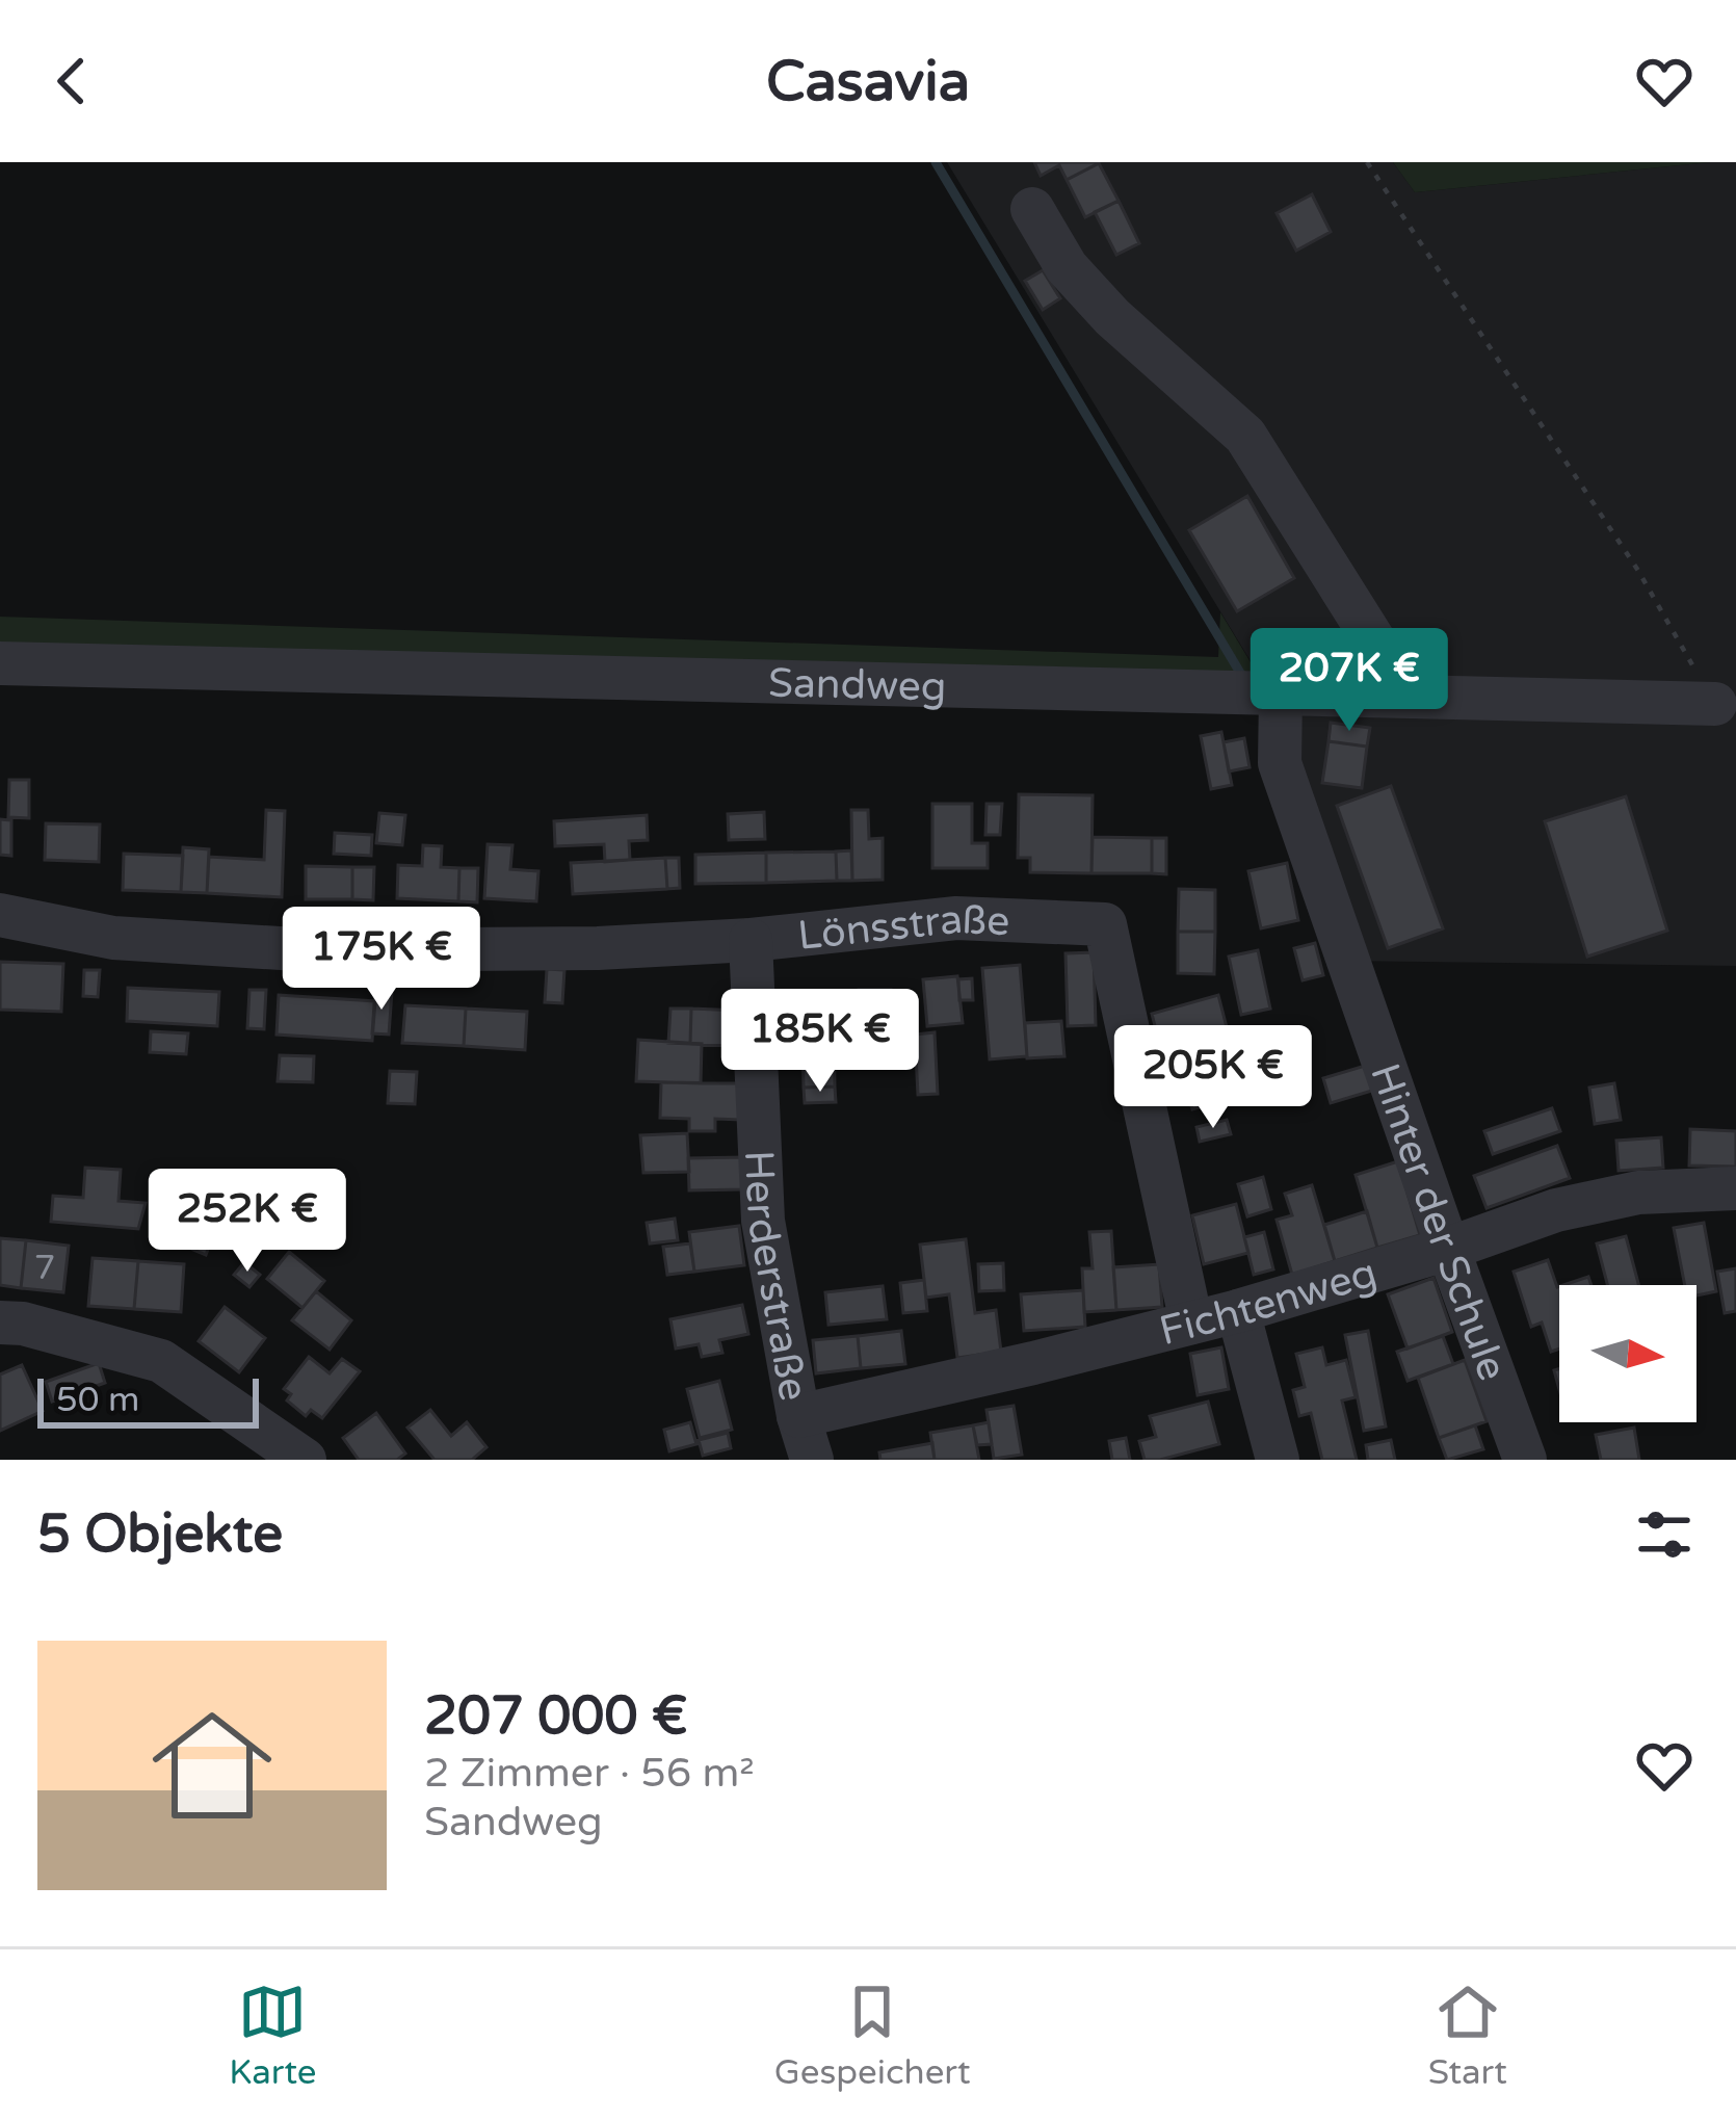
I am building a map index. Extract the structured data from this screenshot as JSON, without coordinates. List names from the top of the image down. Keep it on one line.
{"streets":{"street":["Sandweg","Lönsstraße","Hinter der Schule","Herderstraße","Fichtenweg"]},"crossings":[["Sandweg","Hinter der Schule"],["Lönsstraße","Herderstraße"],["Lönsstraße","Fichtenweg"],["Hinter der Schule","Fichtenweg"],["Herderstraße","Fichtenweg"]],"house_numbers":["7"],"scale_bar":"50 m","north":"right","page":{"header":"Casavia","price":["207K €","175K €","185K €","205K €","252K €"],"scale":"50 m","heading":"5 Objekte","list":[{"name":"207 000 €","note":"2 Zimmer · 56 m² · Sandweg"}],"tabs":["Karte","Gespeichert","Start"]}}
